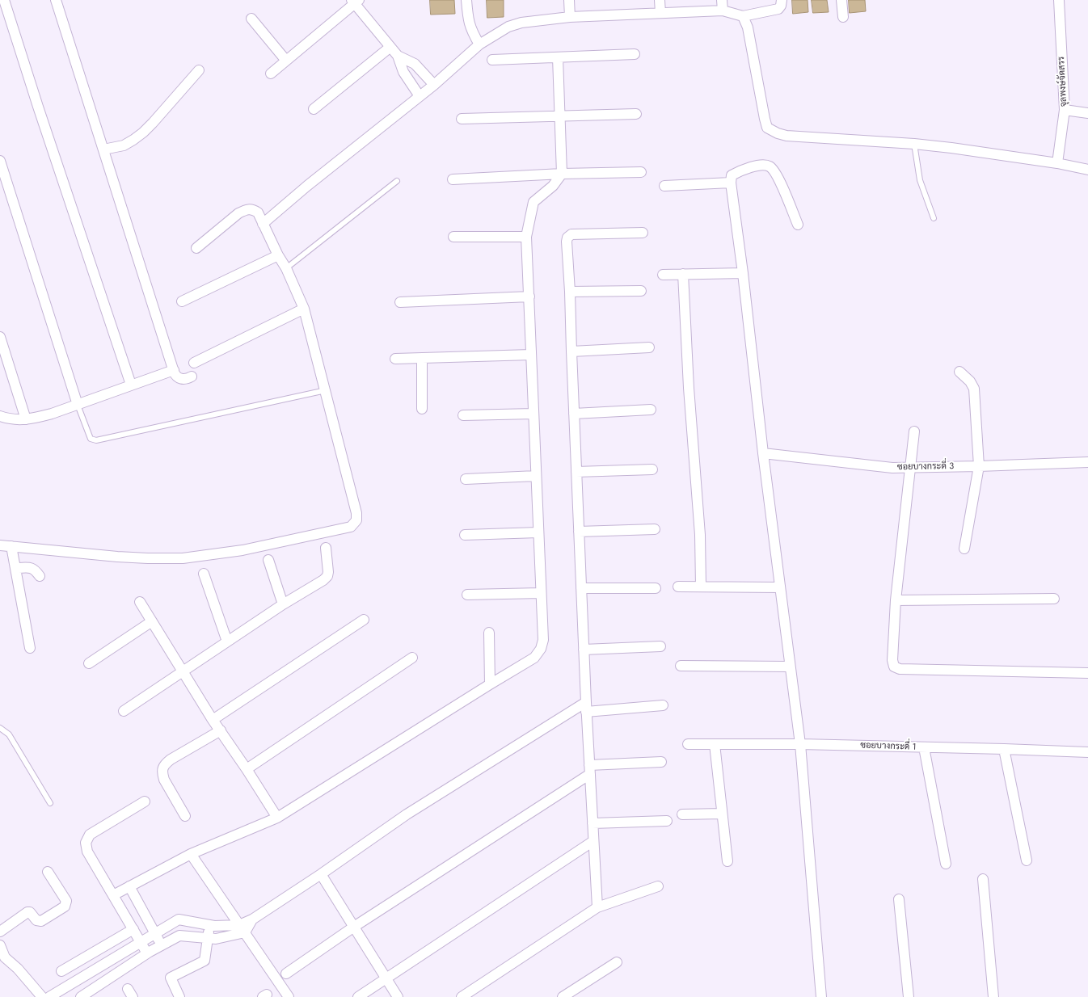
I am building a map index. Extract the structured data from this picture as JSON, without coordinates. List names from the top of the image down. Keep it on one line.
{"streets":{"street":["จุลพงษ์จัดสรร","ซอยบางกระดี่ 3","ซอยบางกระดี่ 1"]}}
